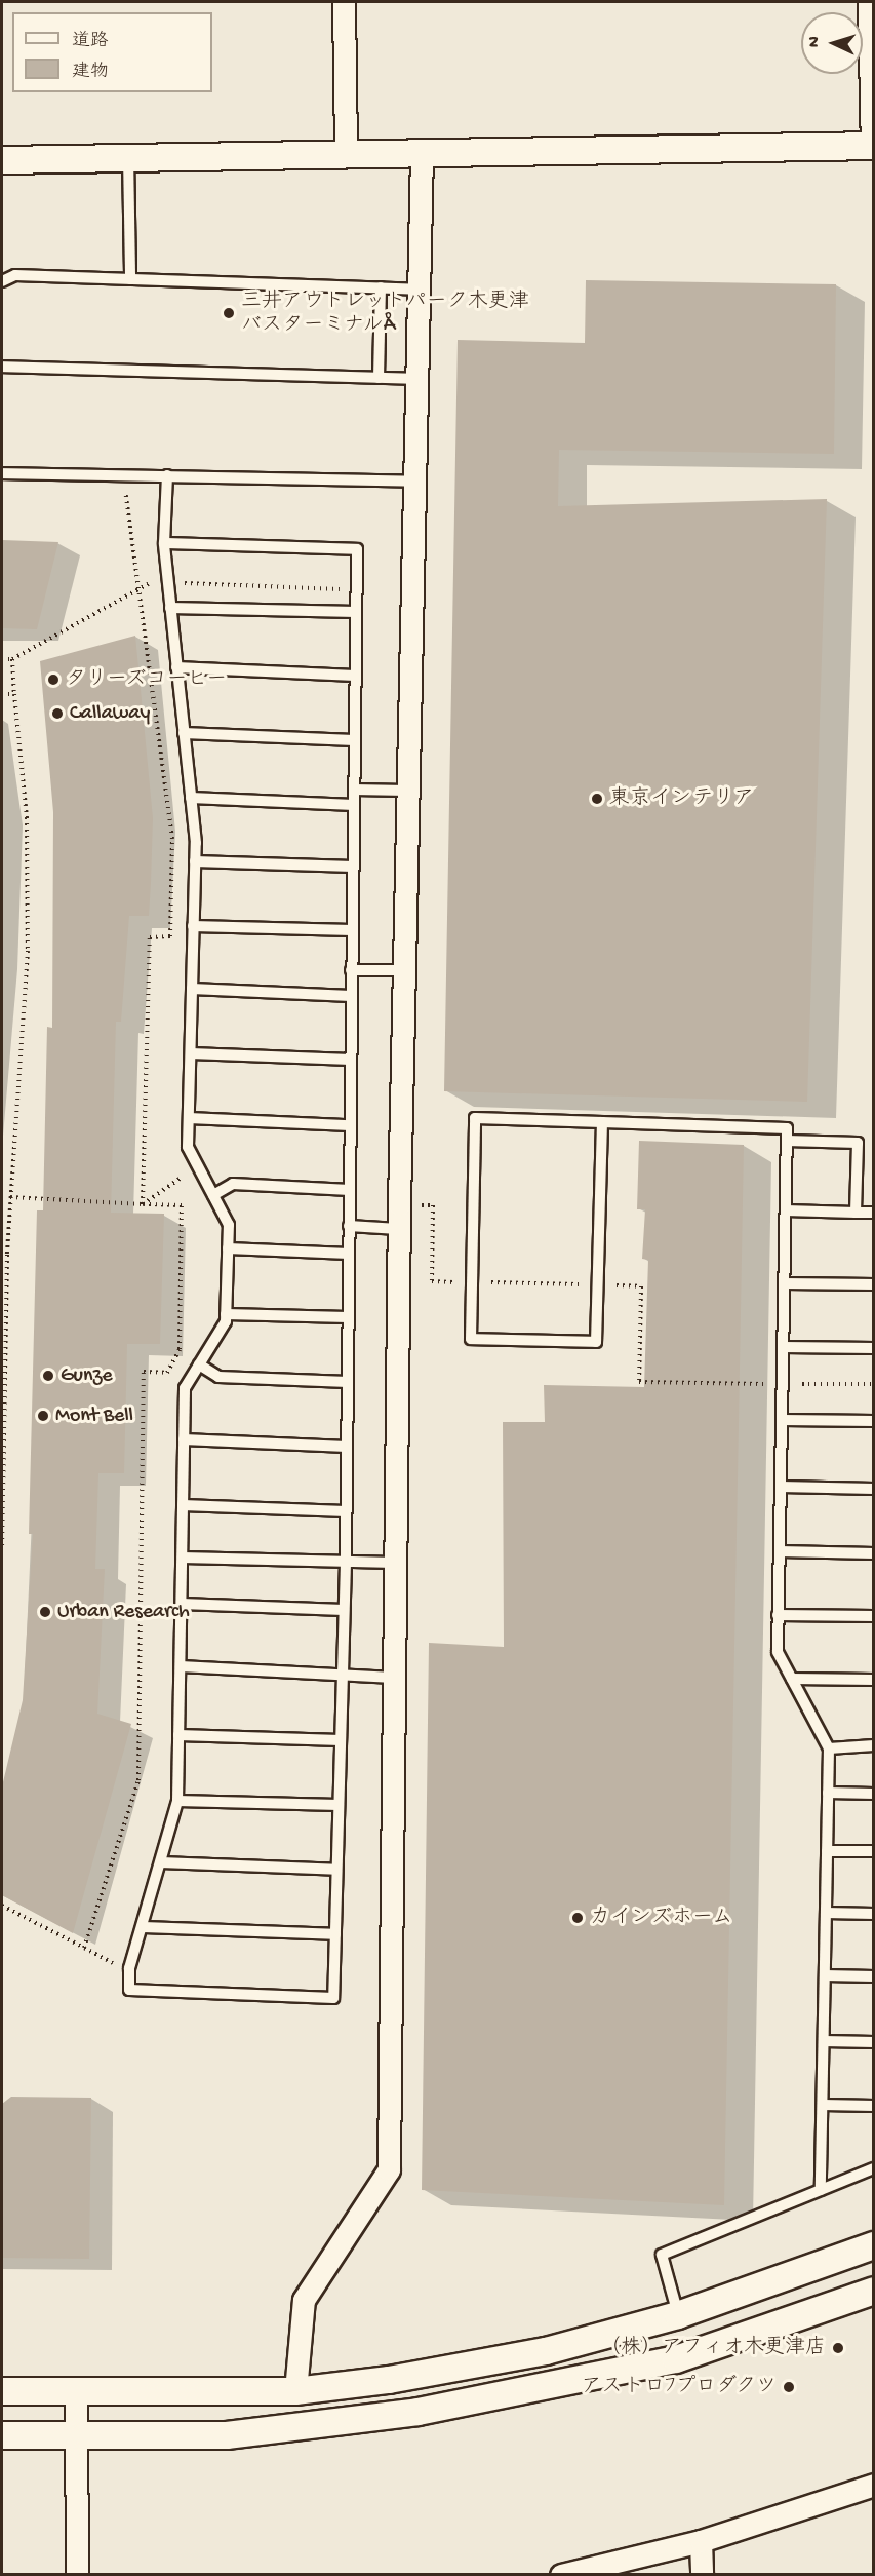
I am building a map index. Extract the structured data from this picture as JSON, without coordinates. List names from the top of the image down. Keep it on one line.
{"places":["三井アウトレットパーク木更津 バスターミナルÅ","タリーズコーヒー","Callaway","東京インテリア","Gunze","Mont Bell","Urban Research","カインズホーム","（株）アフィオ木更津店","アストロﾌプロダクツ"],"legend":["道路","建物"],"north":"left"}
